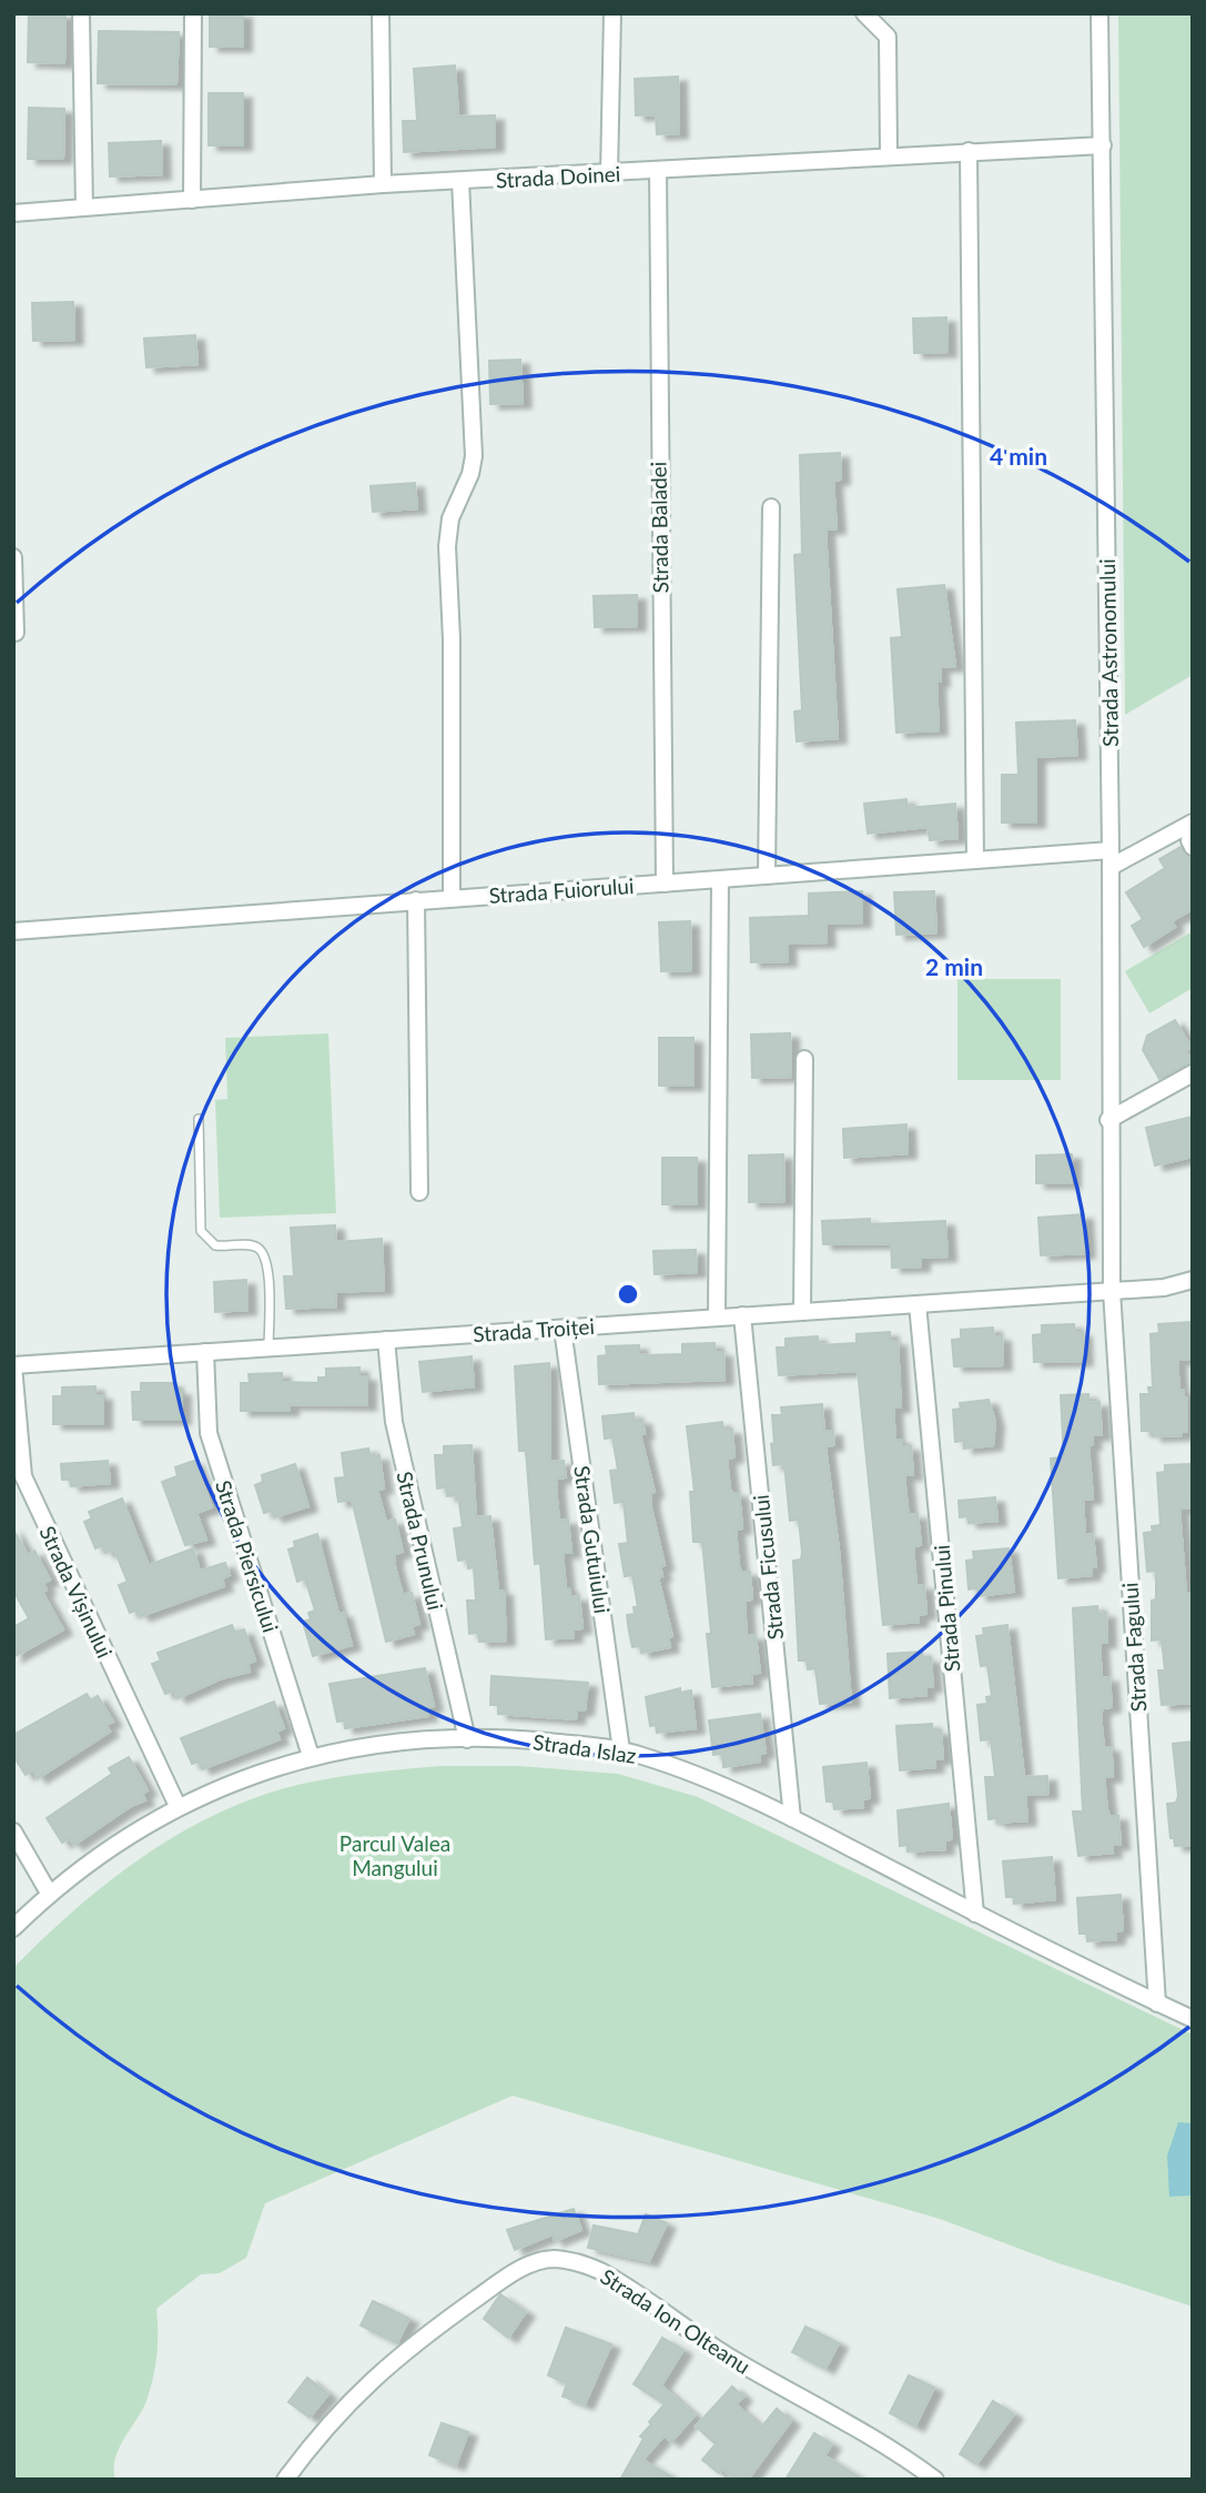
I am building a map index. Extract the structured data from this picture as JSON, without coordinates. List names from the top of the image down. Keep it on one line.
{"streets":{"street":["Strada Doinei","Strada Baladei","Strada Astronomului","Strada Fuiorului","Strada Troiței","Strada Gutuiului","Strada Prunului","Strada Piersicului","Strada Ficusului","Strada Vișinului","Strada Pinului","Strada Fagului","Strada Islaz","Strada Ion Olteanu"]},"crossings":[["Strada Doinei","Strada Baladei"],["Strada Doinei","Strada Astronomului"],["Strada Baladei","Strada Fuiorului"],["Strada Astronomului","Strada Fuiorului"],["Strada Astronomului","Strada Troiței"],["Strada Astronomului","Strada Fagului"],["Strada Troiței","Strada Gutuiului"],["Strada Troiței","Strada Prunului"],["Strada Troiței","Strada Piersicului"],["Strada Troiței","Strada Ficusului"],["Strada Troiței","Strada Vișinului"],["Strada Troiței","Strada Pinului"],["Strada Troiței","Strada Fagului"],["Strada Gutuiului","Strada Islaz"],["Strada Prunului","Strada Islaz"],["Strada Piersicului","Strada Islaz"],["Strada Ficusului","Strada Islaz"],["Strada Vișinului","Strada Islaz"],["Strada Pinului","Strada Islaz"],["Strada Fagului","Strada Islaz"]],"parks":["Parcul Valea Mangului"],"rings":["4 min","2 min"]}
